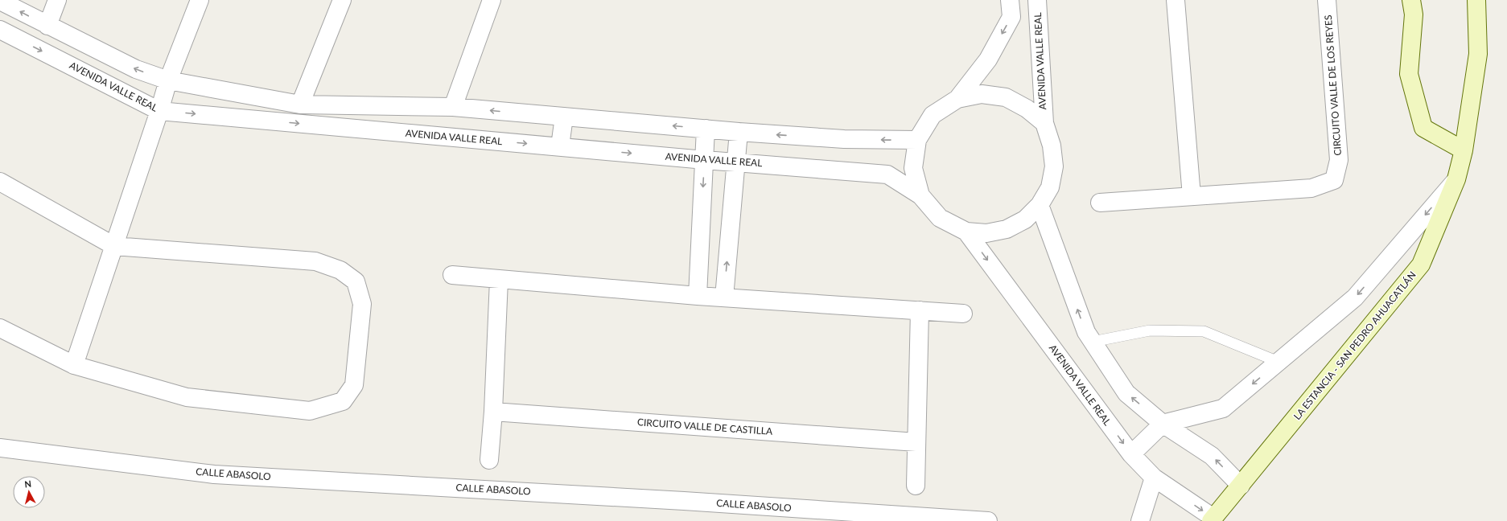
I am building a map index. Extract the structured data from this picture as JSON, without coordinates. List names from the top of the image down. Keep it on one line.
{"streets":{"main road":["LA ESTANCIA - SAN PEDRO AHUACATLÁN"],"street":["AVENIDA VALLE REAL","CIRCUITO VALLE DE LOS REYES","CIRCUITO VALLE DE CASTILLA","CALLE ABASOLO"]},"crossings":[["AVENIDA VALLE REAL","LA ESTANCIA - SAN PEDRO AHUACATLÁN"]],"north":"top"}
